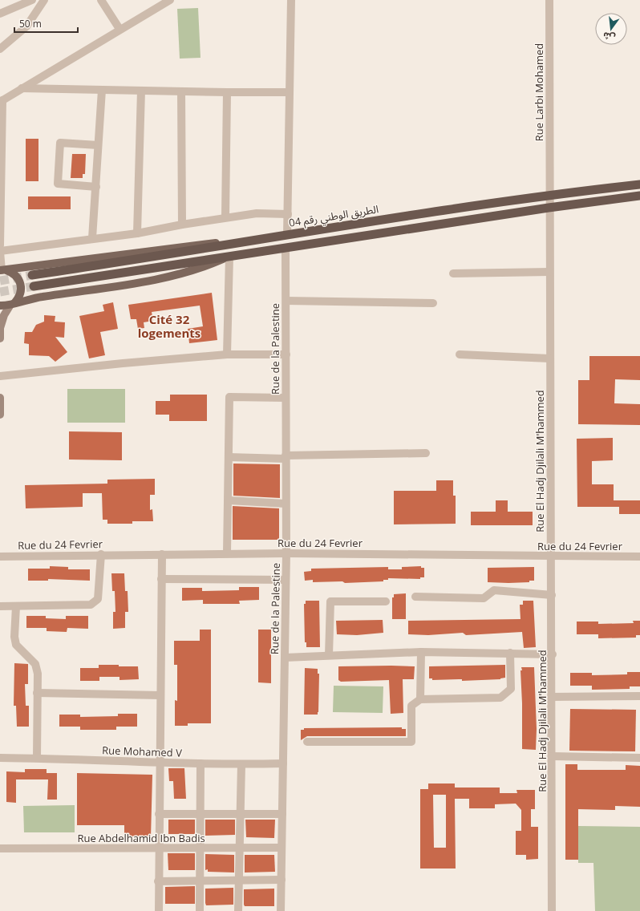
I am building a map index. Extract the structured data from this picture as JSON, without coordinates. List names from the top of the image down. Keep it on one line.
{"streets":{"highway":["الطريق الوطني رقم 04"],"street":["Rue Larbi Mohamed","Rue de la Palestine","Rue El Hadj Djilali M'hammed","Rue du 24 Fevrier","Rue Mohamed V","Rue Abdelhamid Ibn Badis"]},"crossings":[["Rue Larbi Mohamed","Rue El Hadj Djilali M'hammed"],["الطريق الوطني رقم 04","Rue El Hadj Djilali M'hammed"],["Rue de la Palestine","Rue du 24 Fevrier"],["Rue de la Palestine","Rue Mohamed V"],["Rue de la Palestine","Rue Abdelhamid Ibn Badis"],["Rue El Hadj Djilali M'hammed","Rue du 24 Fevrier"]],"districts":["Cité 32 logements"],"scale_bar":"50 m","north":"bottom"}
